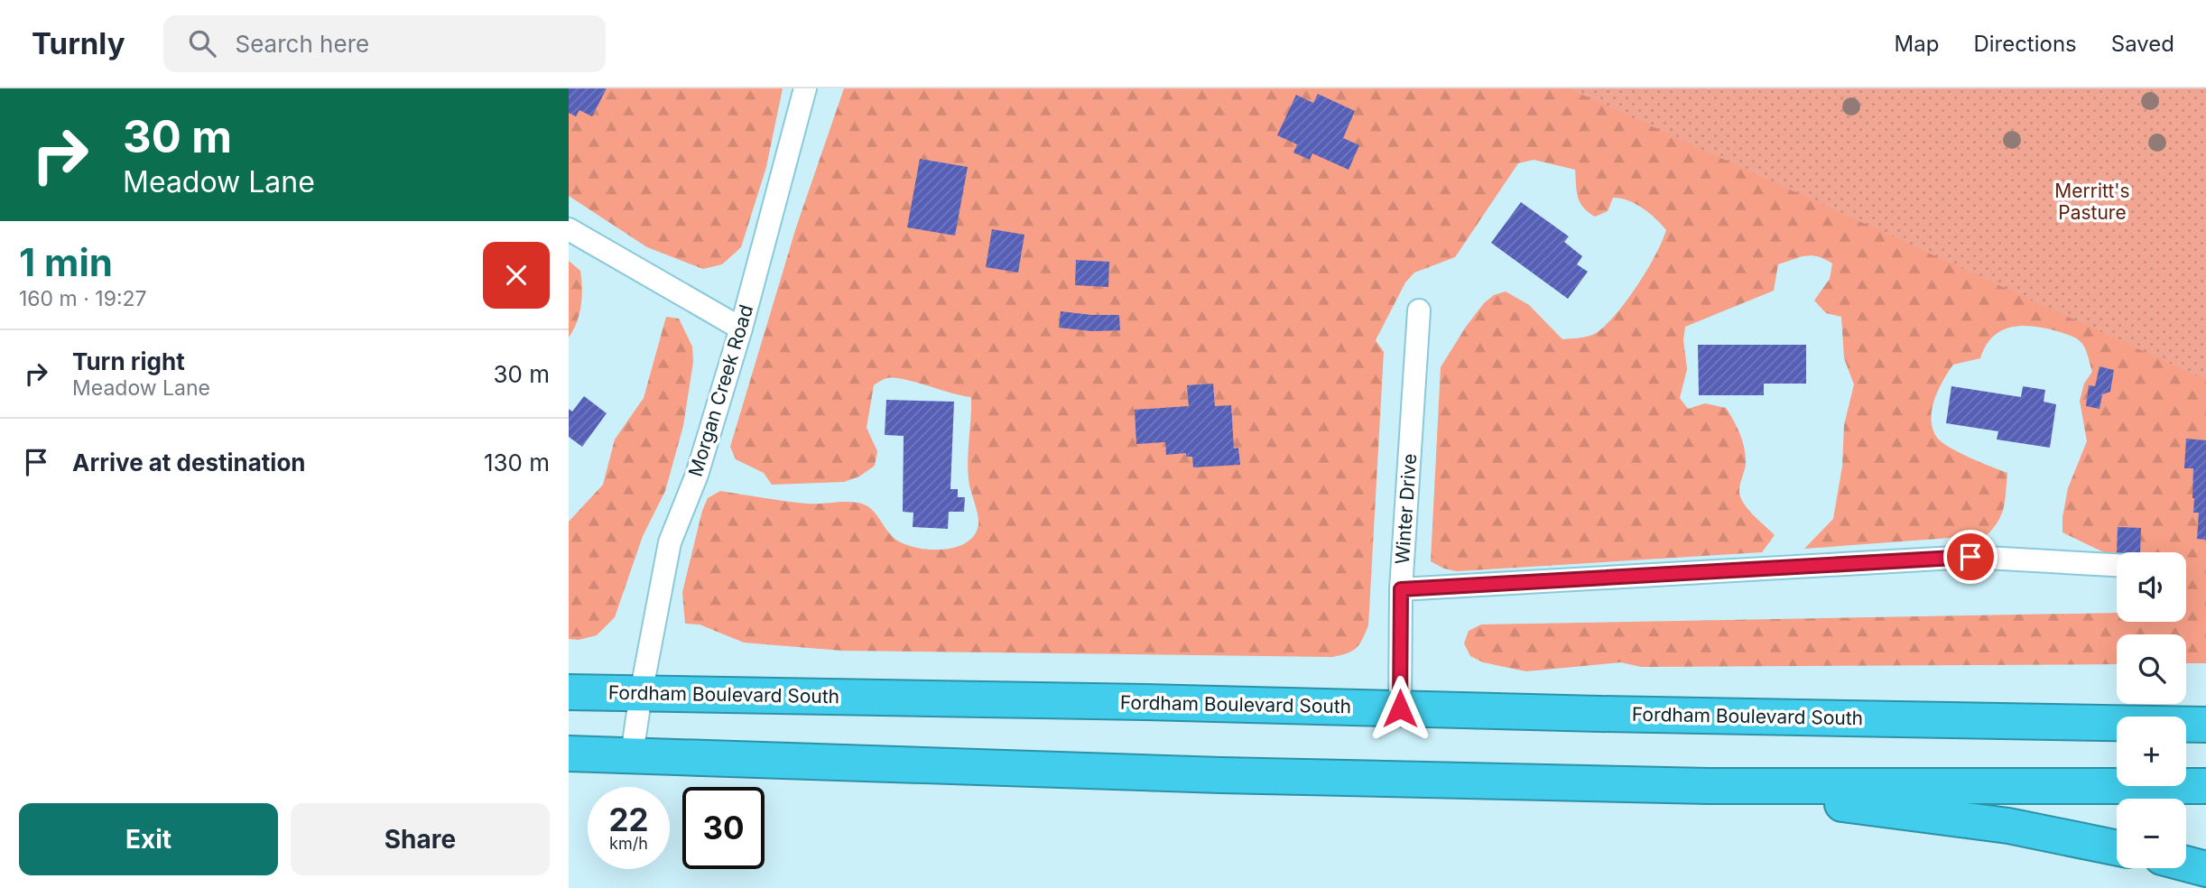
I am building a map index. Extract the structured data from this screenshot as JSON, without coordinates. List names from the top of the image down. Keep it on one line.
{"streets":{"highway":["Fordham Boulevard South"],"street":["Morgan Creek Road","Winter Drive"]},"crossings":[["Morgan Creek Road","Fordham Boulevard South"],["Winter Drive","Fordham Boulevard South"]],"parks":["Merritt's Pasture"],"page":{"header":"Turnly","search":"Search here","nav":["Map","Directions","Saved"],"turn":["30 m","Meadow Lane"],"heading":["1 min","160 m · 19:27"],"list":[{"name":"Turn right","note":"Meadow Lane","value":"30 m"},{"name":"Arrive at destination","value":"130 m"}],"map_buttons":["+","−"],"speed":"22 km/h","limit":"30","buttons":["Exit","Share"]}}
